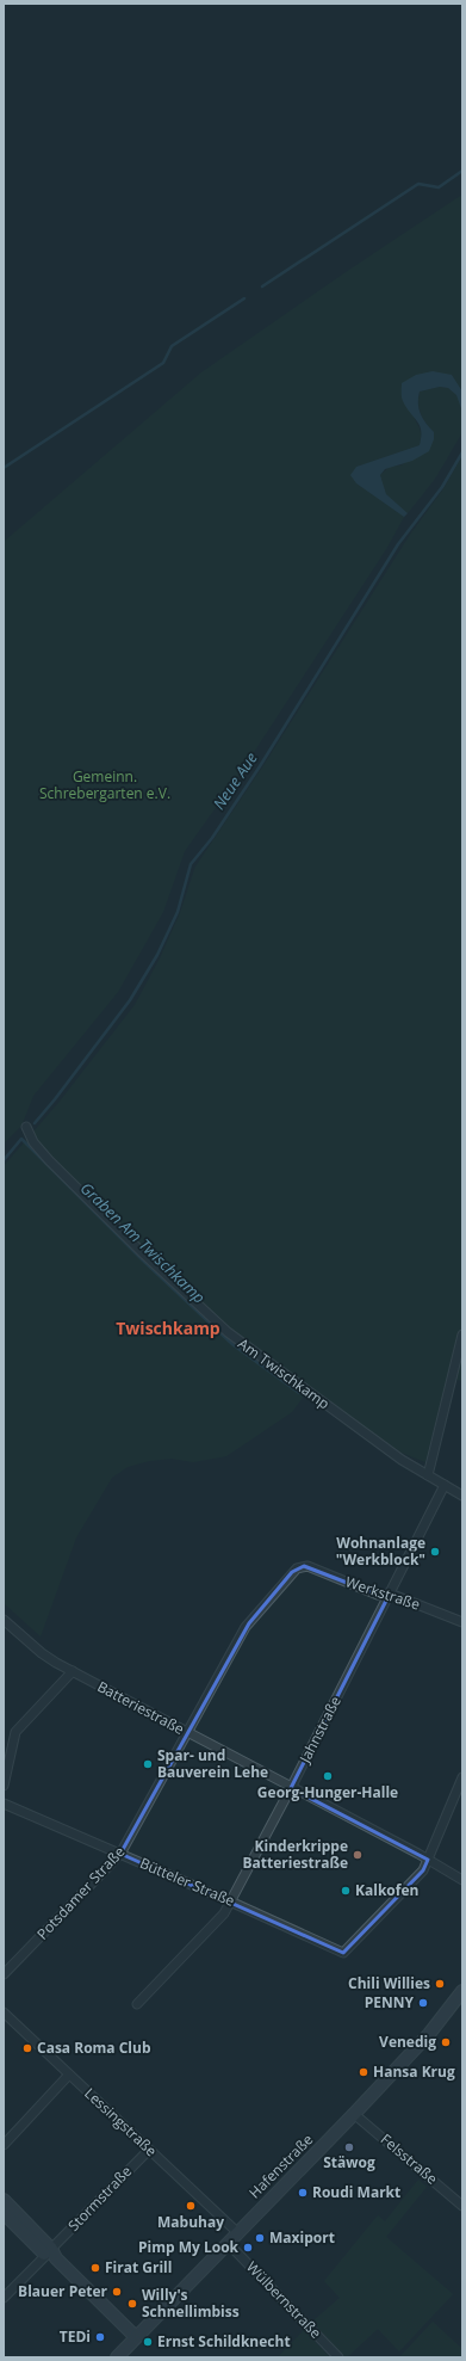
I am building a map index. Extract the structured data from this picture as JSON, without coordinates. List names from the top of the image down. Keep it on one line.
{"streets":{"street":["Am Twischkamp","Werkstraße","Batteriestraße","Jahnstraße","Bütteler Straße","Potsdamer Straße","Lessingstraße","Felsstraße","Hafenstraße","Stormstraße","Wülbernstraße"]},"crossings":[["Am Twischkamp","Jahnstraße"],["Werkstraße","Jahnstraße"],["Werkstraße","Potsdamer Straße"],["Batteriestraße","Jahnstraße"],["Batteriestraße","Bütteler Straße"],["Batteriestraße","Potsdamer Straße"],["Jahnstraße","Bütteler Straße"],["Bütteler Straße","Potsdamer Straße"],["Lessingstraße","Hafenstraße"],["Lessingstraße","Stormstraße"],["Felsstraße","Hafenstraße"],["Hafenstraße","Wülbernstraße"]],"districts":["Twischkamp"],"water":["Neue Aue","Graben Am Twischkamp"],"parks":["Gemeinn. Schrebergarten e.V."],"places":["Wohnanlage \"Werkblock\"","Spar- und Bauverein Lehe","Georg-Hunger-Halle","Kinderkrippe Batteriestraße","Kalkofen","Chili Willies","PENNY","Venedig","Casa Roma Club","Hansa Krug","Stäwog","Roudi Markt","Mabuhay","Maxiport","Pimp My Look","Firat Grill","Blauer Peter","Willy's Schnellimbiss","TEDi","Ernst Schildknecht"]}
